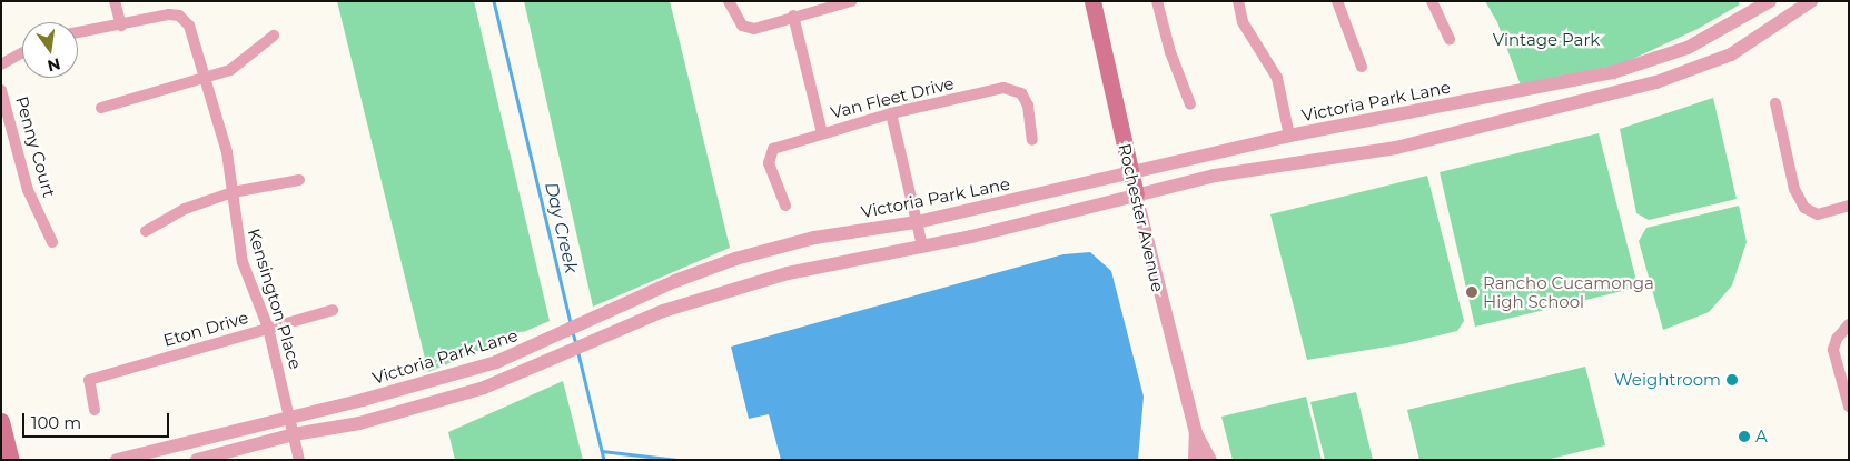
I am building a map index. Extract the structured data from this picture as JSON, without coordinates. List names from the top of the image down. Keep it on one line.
{"streets":{"main road":["Rochester Avenue"],"street":["Van Fleet Drive","Victoria Park Lane","Penny Court","Kensington Place","Eton Drive"]},"crossings":[["Victoria Park Lane","Rochester Avenue"],["Victoria Park Lane","Kensington Place"],["Kensington Place","Eton Drive"]],"water":["Day Creek"],"parks":["Vintage Park"],"places":["Rancho Cucamonga High School","Weightroom","A"],"scale_bar":"100 m","north":"bottom"}
